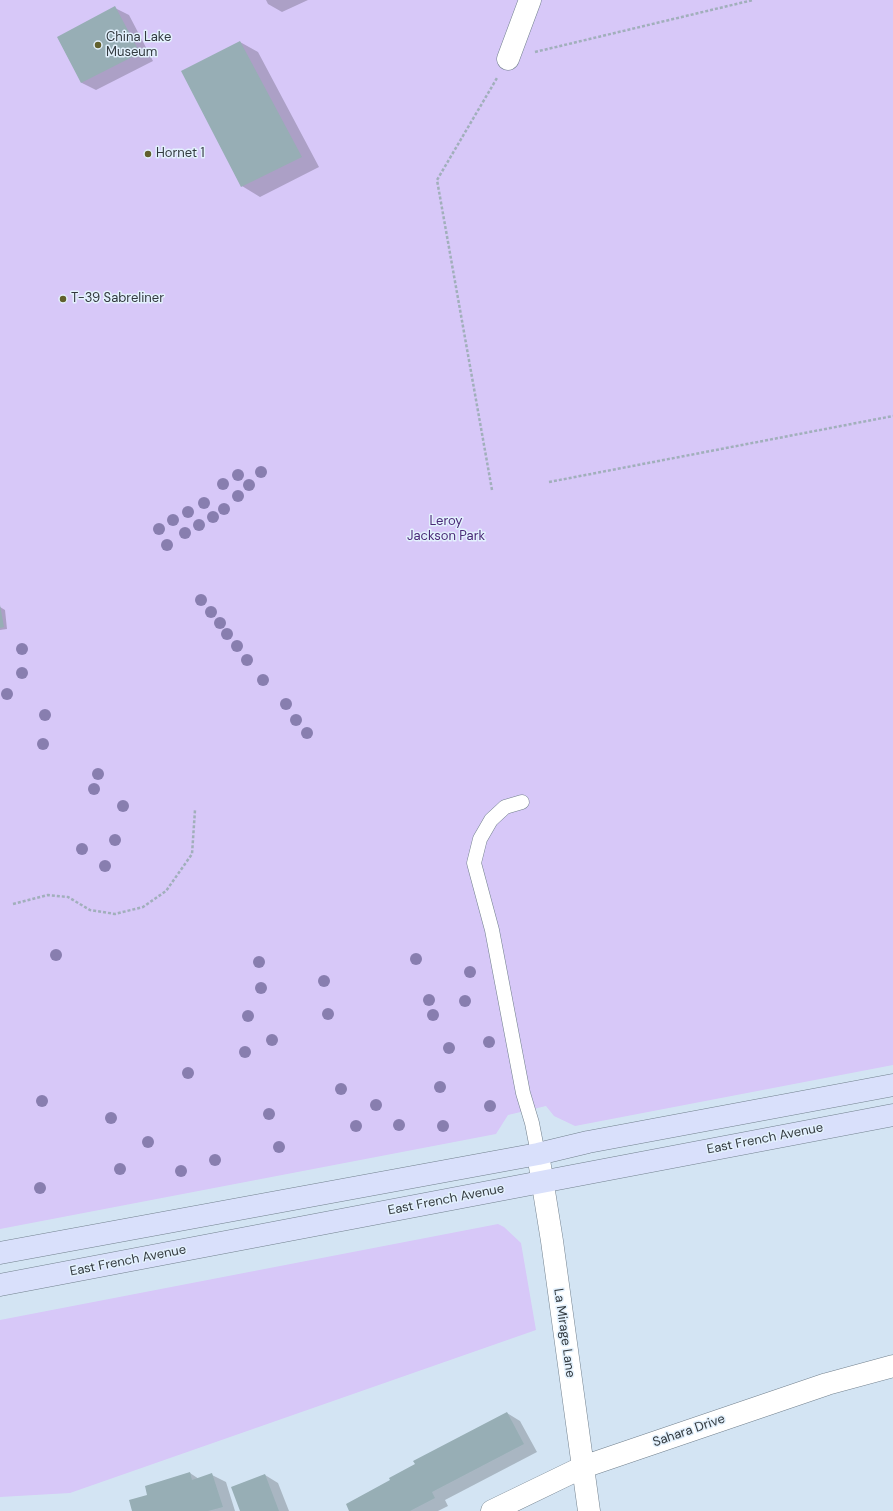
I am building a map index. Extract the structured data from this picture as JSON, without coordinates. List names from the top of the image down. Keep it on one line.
{"streets":{"street":["East French Avenue","La Mirage Lane","Sahara Drive"]},"crossings":[["East French Avenue","La Mirage Lane"],["La Mirage Lane","Sahara Drive"]],"parks":["Leroy Jackson Park"],"places":["China Lake Museum","Hornet 1","T-39 Sabreliner"]}
